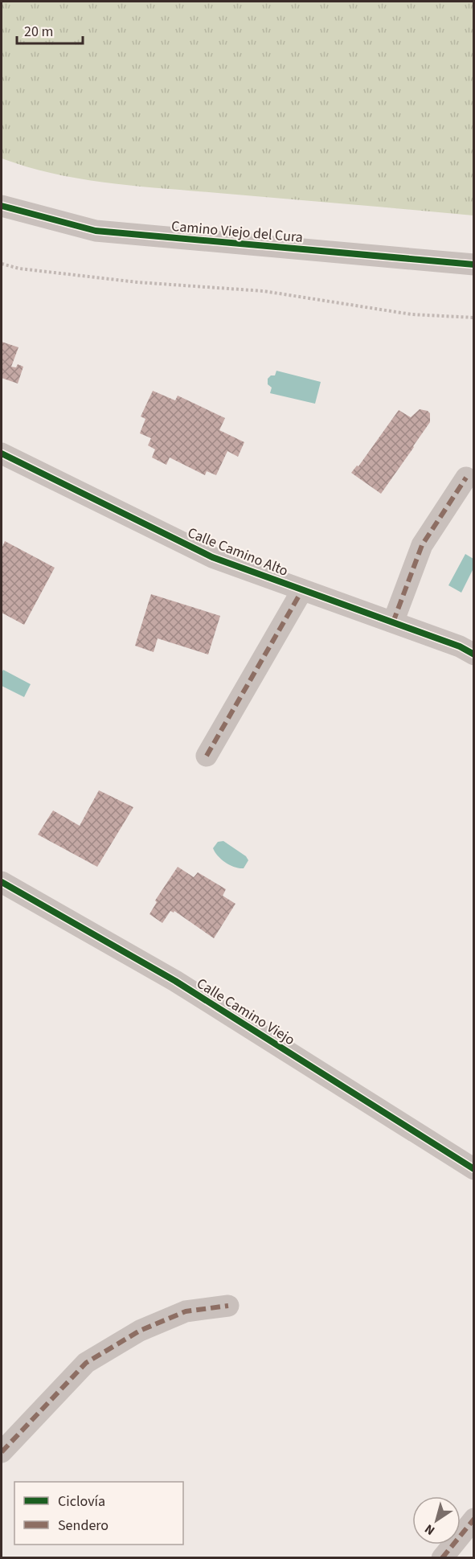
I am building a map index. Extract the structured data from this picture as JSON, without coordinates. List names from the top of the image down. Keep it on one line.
{"streets":{"street":["Camino Viejo del Cura","Calle Camino Alto","Calle Camino Viejo"]},"legend":["Ciclovía","Sendero"],"scale_bar":"20 m","north":"bottom left"}
